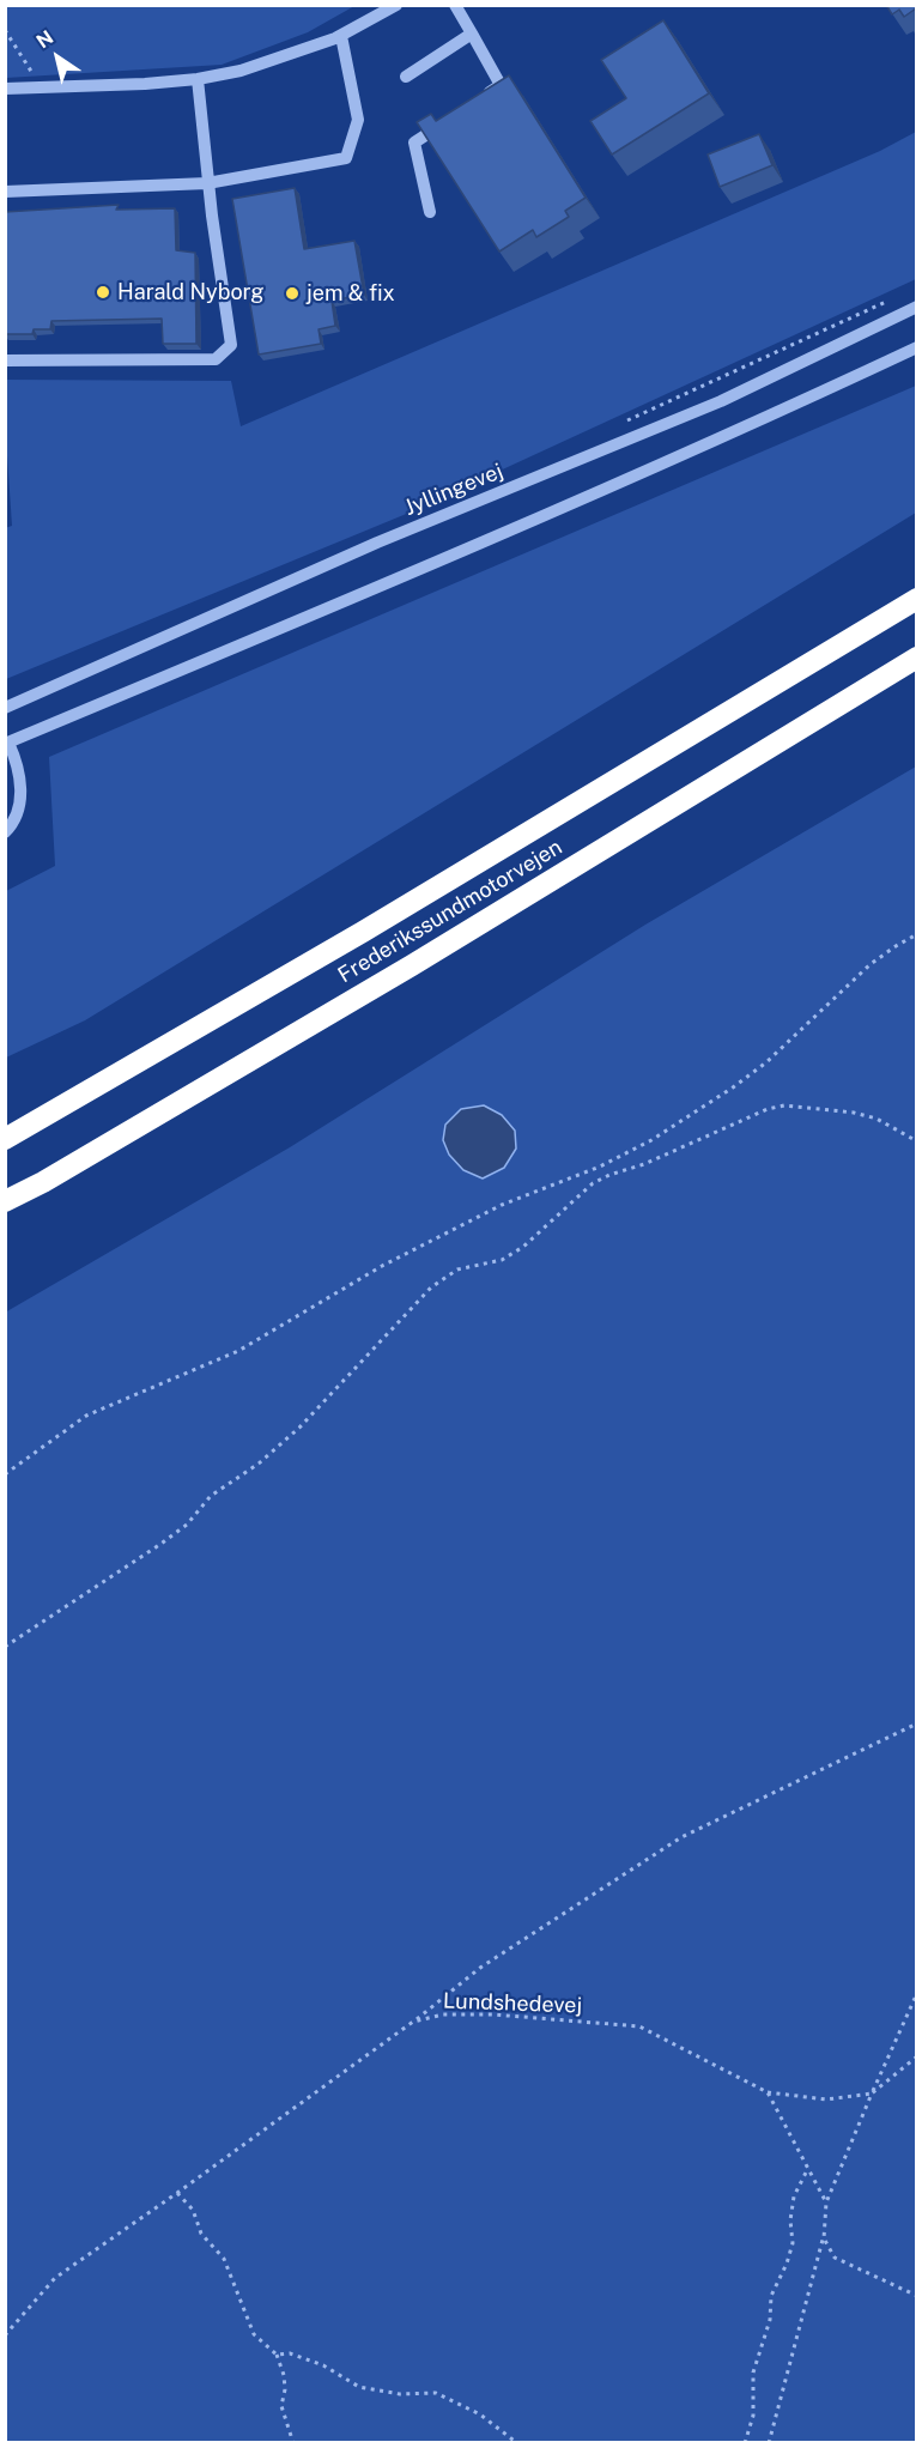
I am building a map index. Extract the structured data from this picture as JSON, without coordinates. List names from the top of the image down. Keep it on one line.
{"streets":{"highway":["Frederikssundmotorvejen"],"street":["Jyllingevej"],"path":["Lundshedevej"]},"places":["Harald Nyborg","jem & fix"],"north":"top left"}
